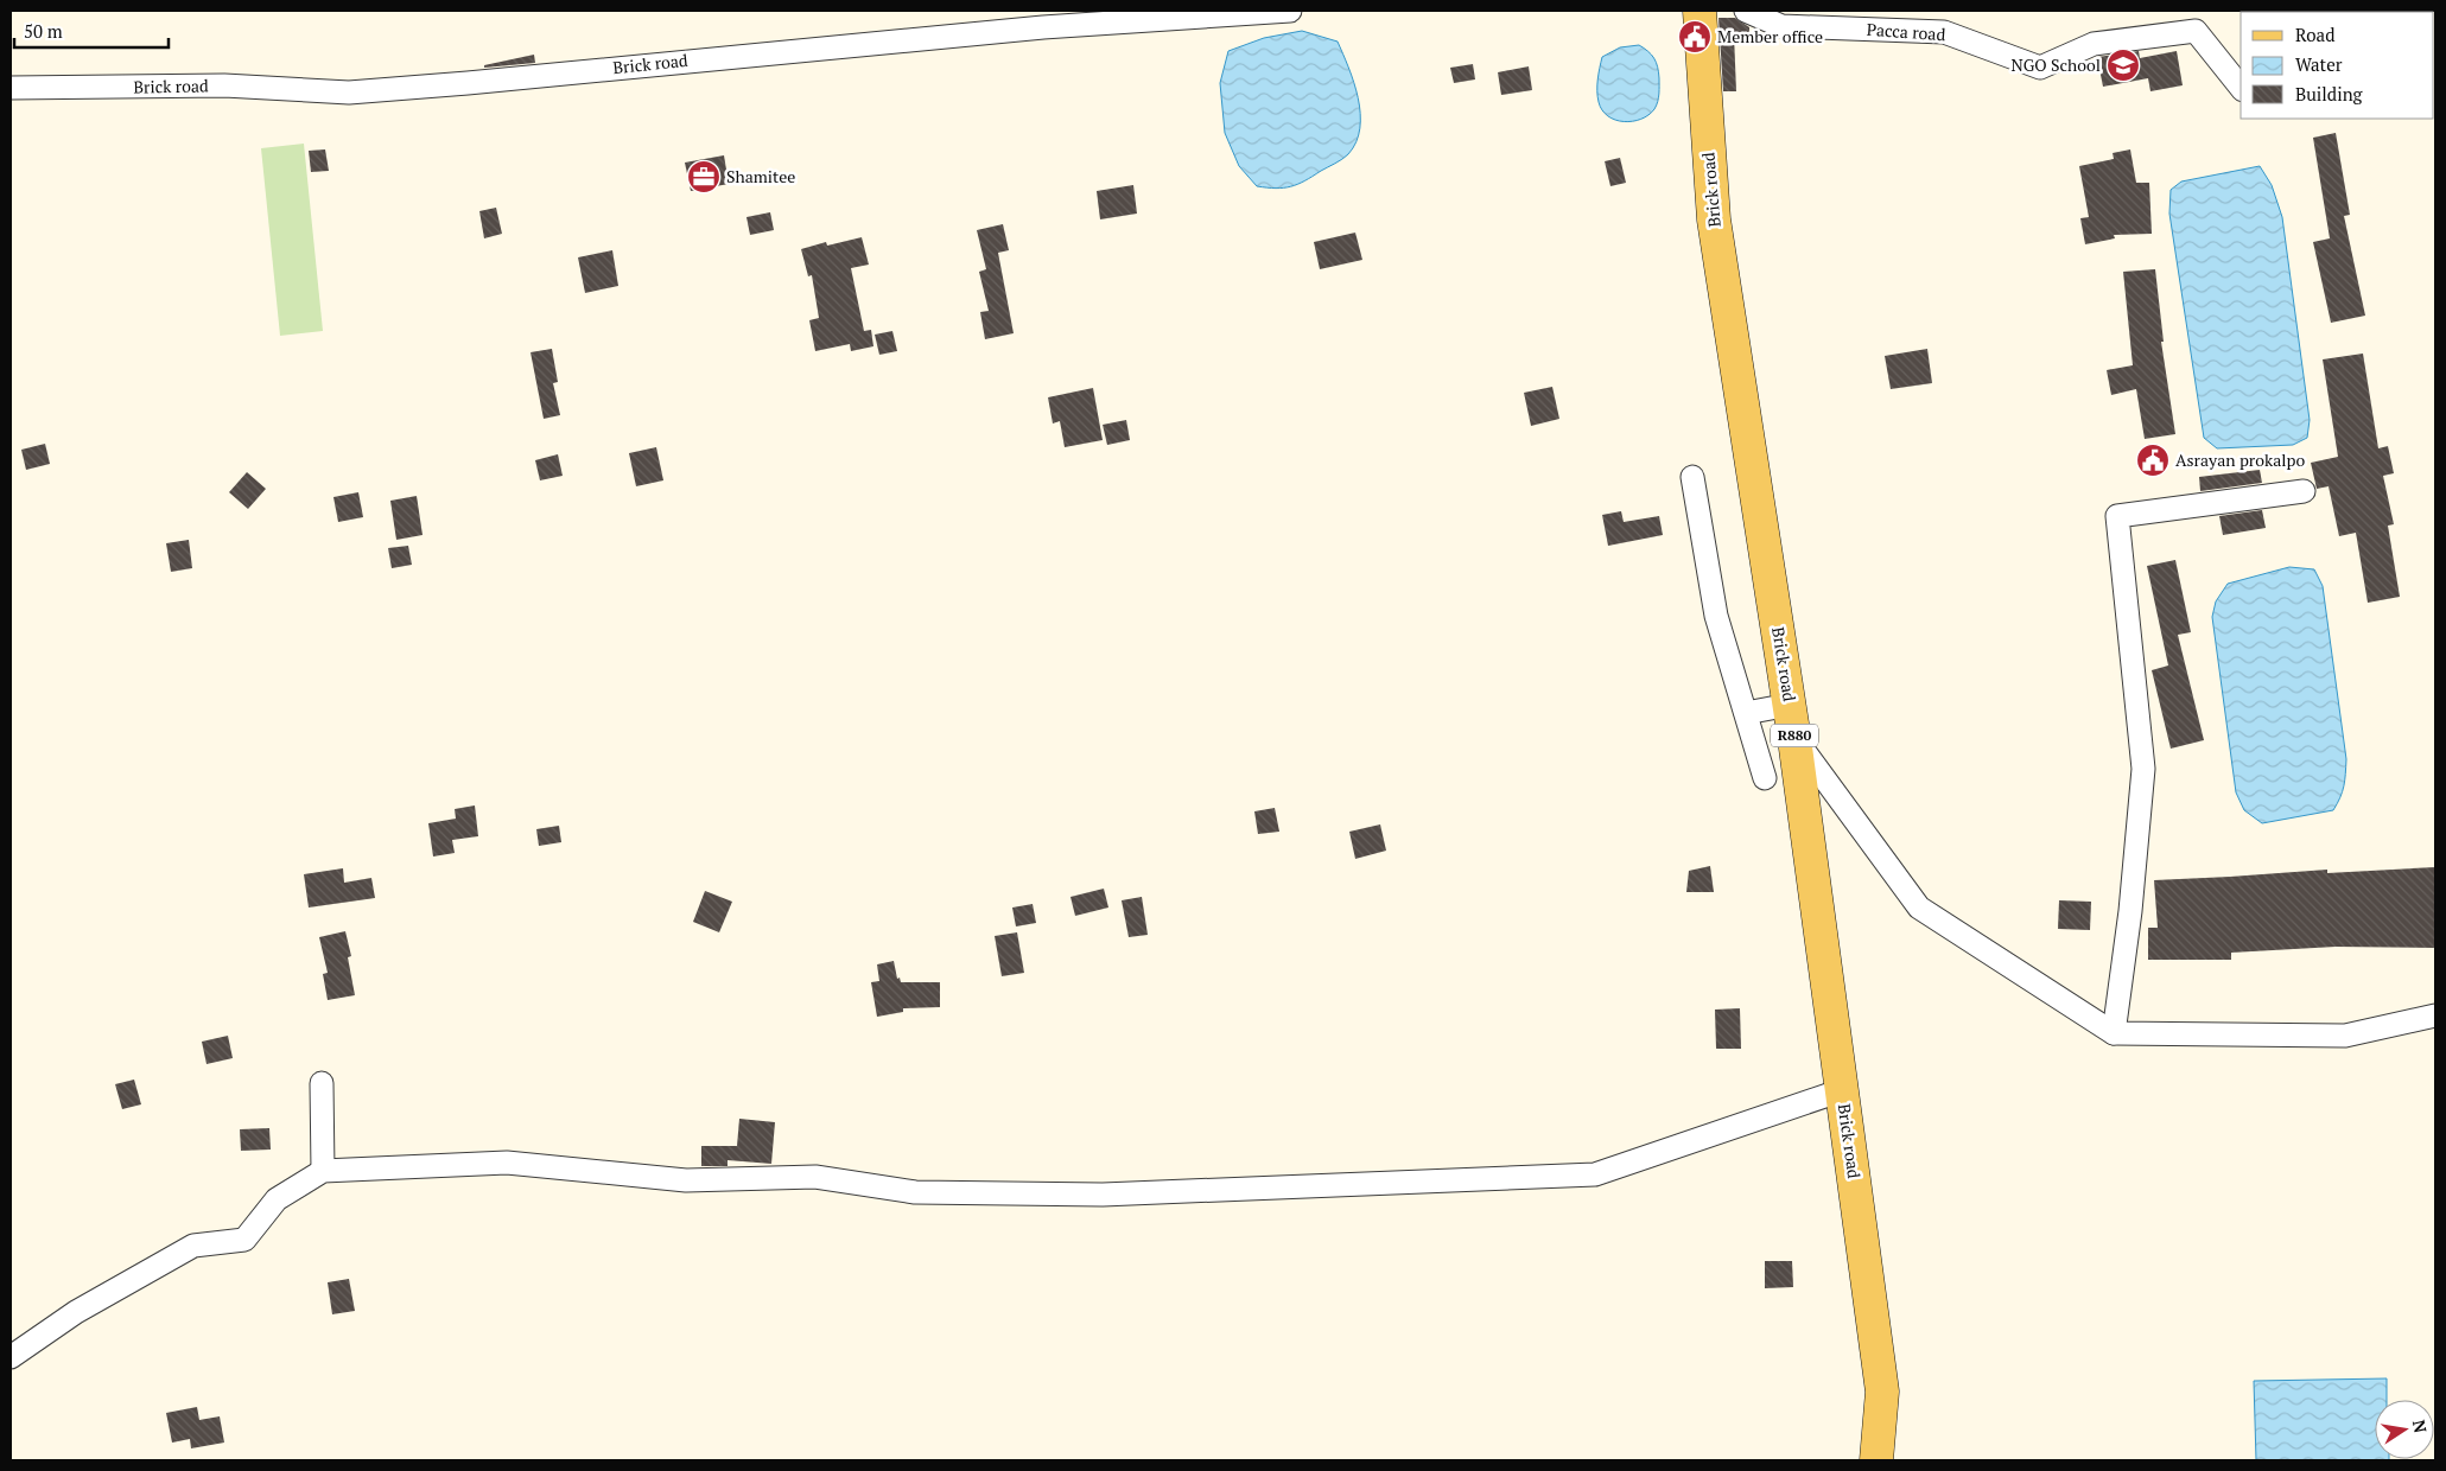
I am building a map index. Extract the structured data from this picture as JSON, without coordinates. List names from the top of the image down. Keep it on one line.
{"streets":{"main road":["Brick road","R880"],"street":["Pacca road"]},"places":{"public building":["Member office","Asrayan prokalpo"],"school or university":["NGO School"],"office":["Shamitee"]},"legend":["Road","Water","Building"],"scale_bar":"50 m","north":"right"}
